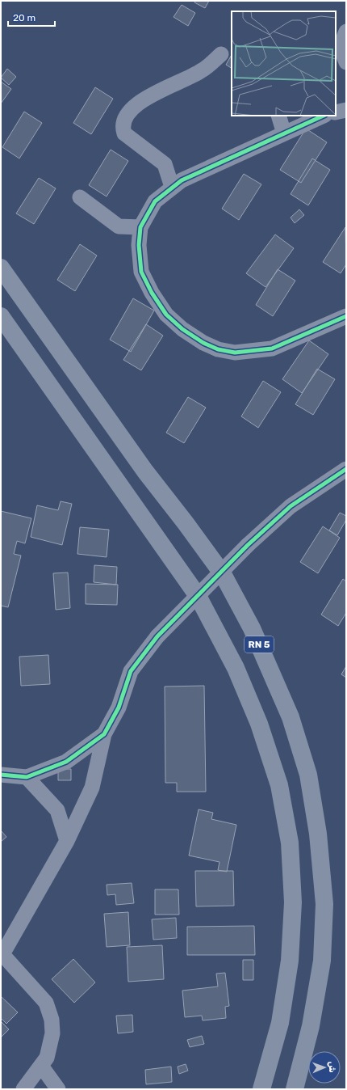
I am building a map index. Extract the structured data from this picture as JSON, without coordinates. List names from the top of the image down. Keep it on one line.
{"streets":{"highway":["RN 5"]},"scale_bar":"20 m","north":"right"}
